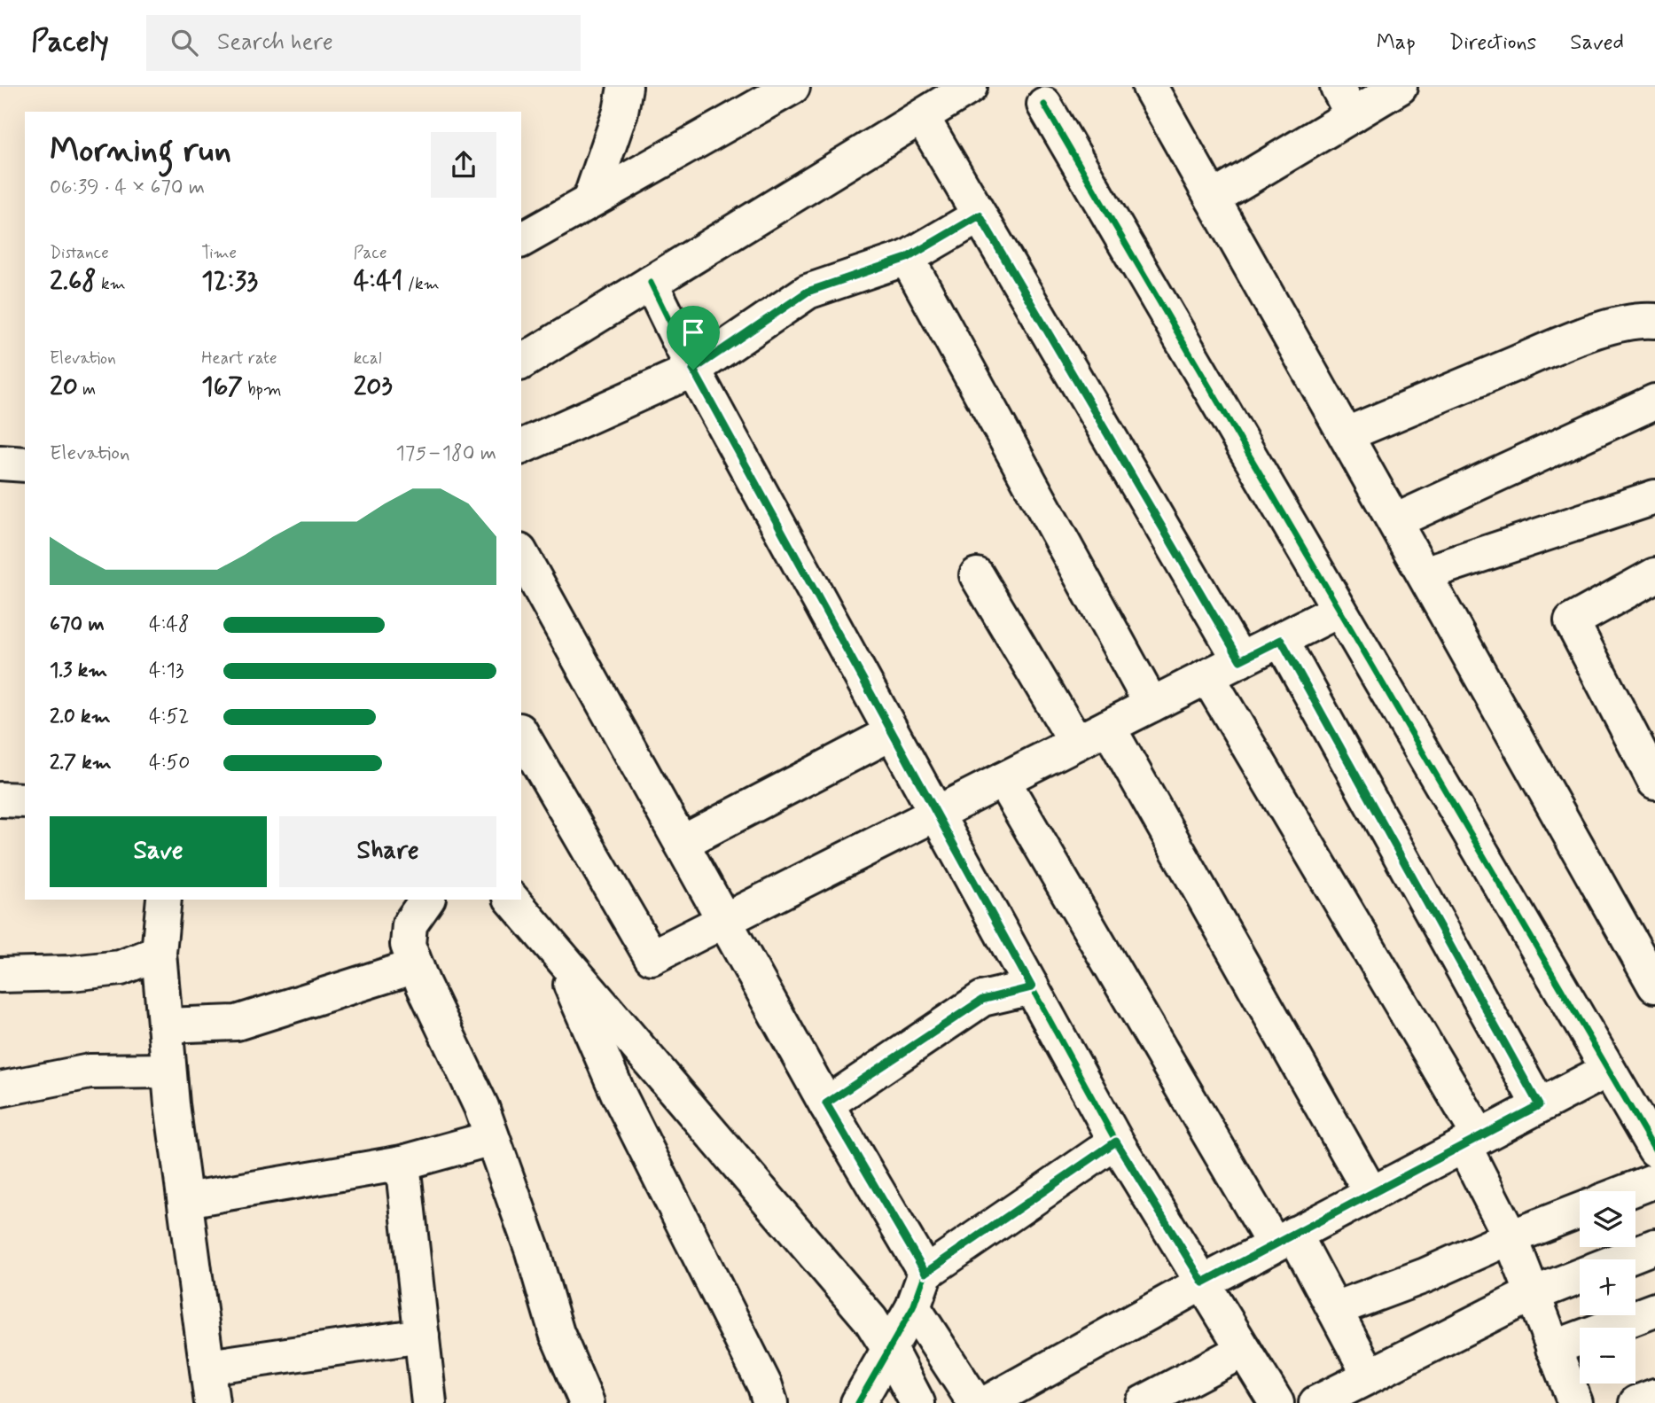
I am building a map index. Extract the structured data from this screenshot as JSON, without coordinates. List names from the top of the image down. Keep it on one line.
{"page":{"header":"Pacely","search":"Search here","nav":["Map","Directions","Saved"],"heading":["Morning run","06:39 · 4 × 670 m"],"stats":[["Distance","2.68 km"],["Time","12:33"],["Pace","4:41 /km"],["Elevation","20 m"],["Heart rate","167 bpm"],["kcal","203"]],"chart":["Elevation","175–180 m"],"list":[{"name":"670 m","note":"4:48"},{"name":"1.3 km","note":"4:13"},{"name":"2.0 km","note":"4:52"},{"name":"2.7 km","note":"4:50"}],"buttons":["Save","Share"],"map_buttons":["+","−"]}}
